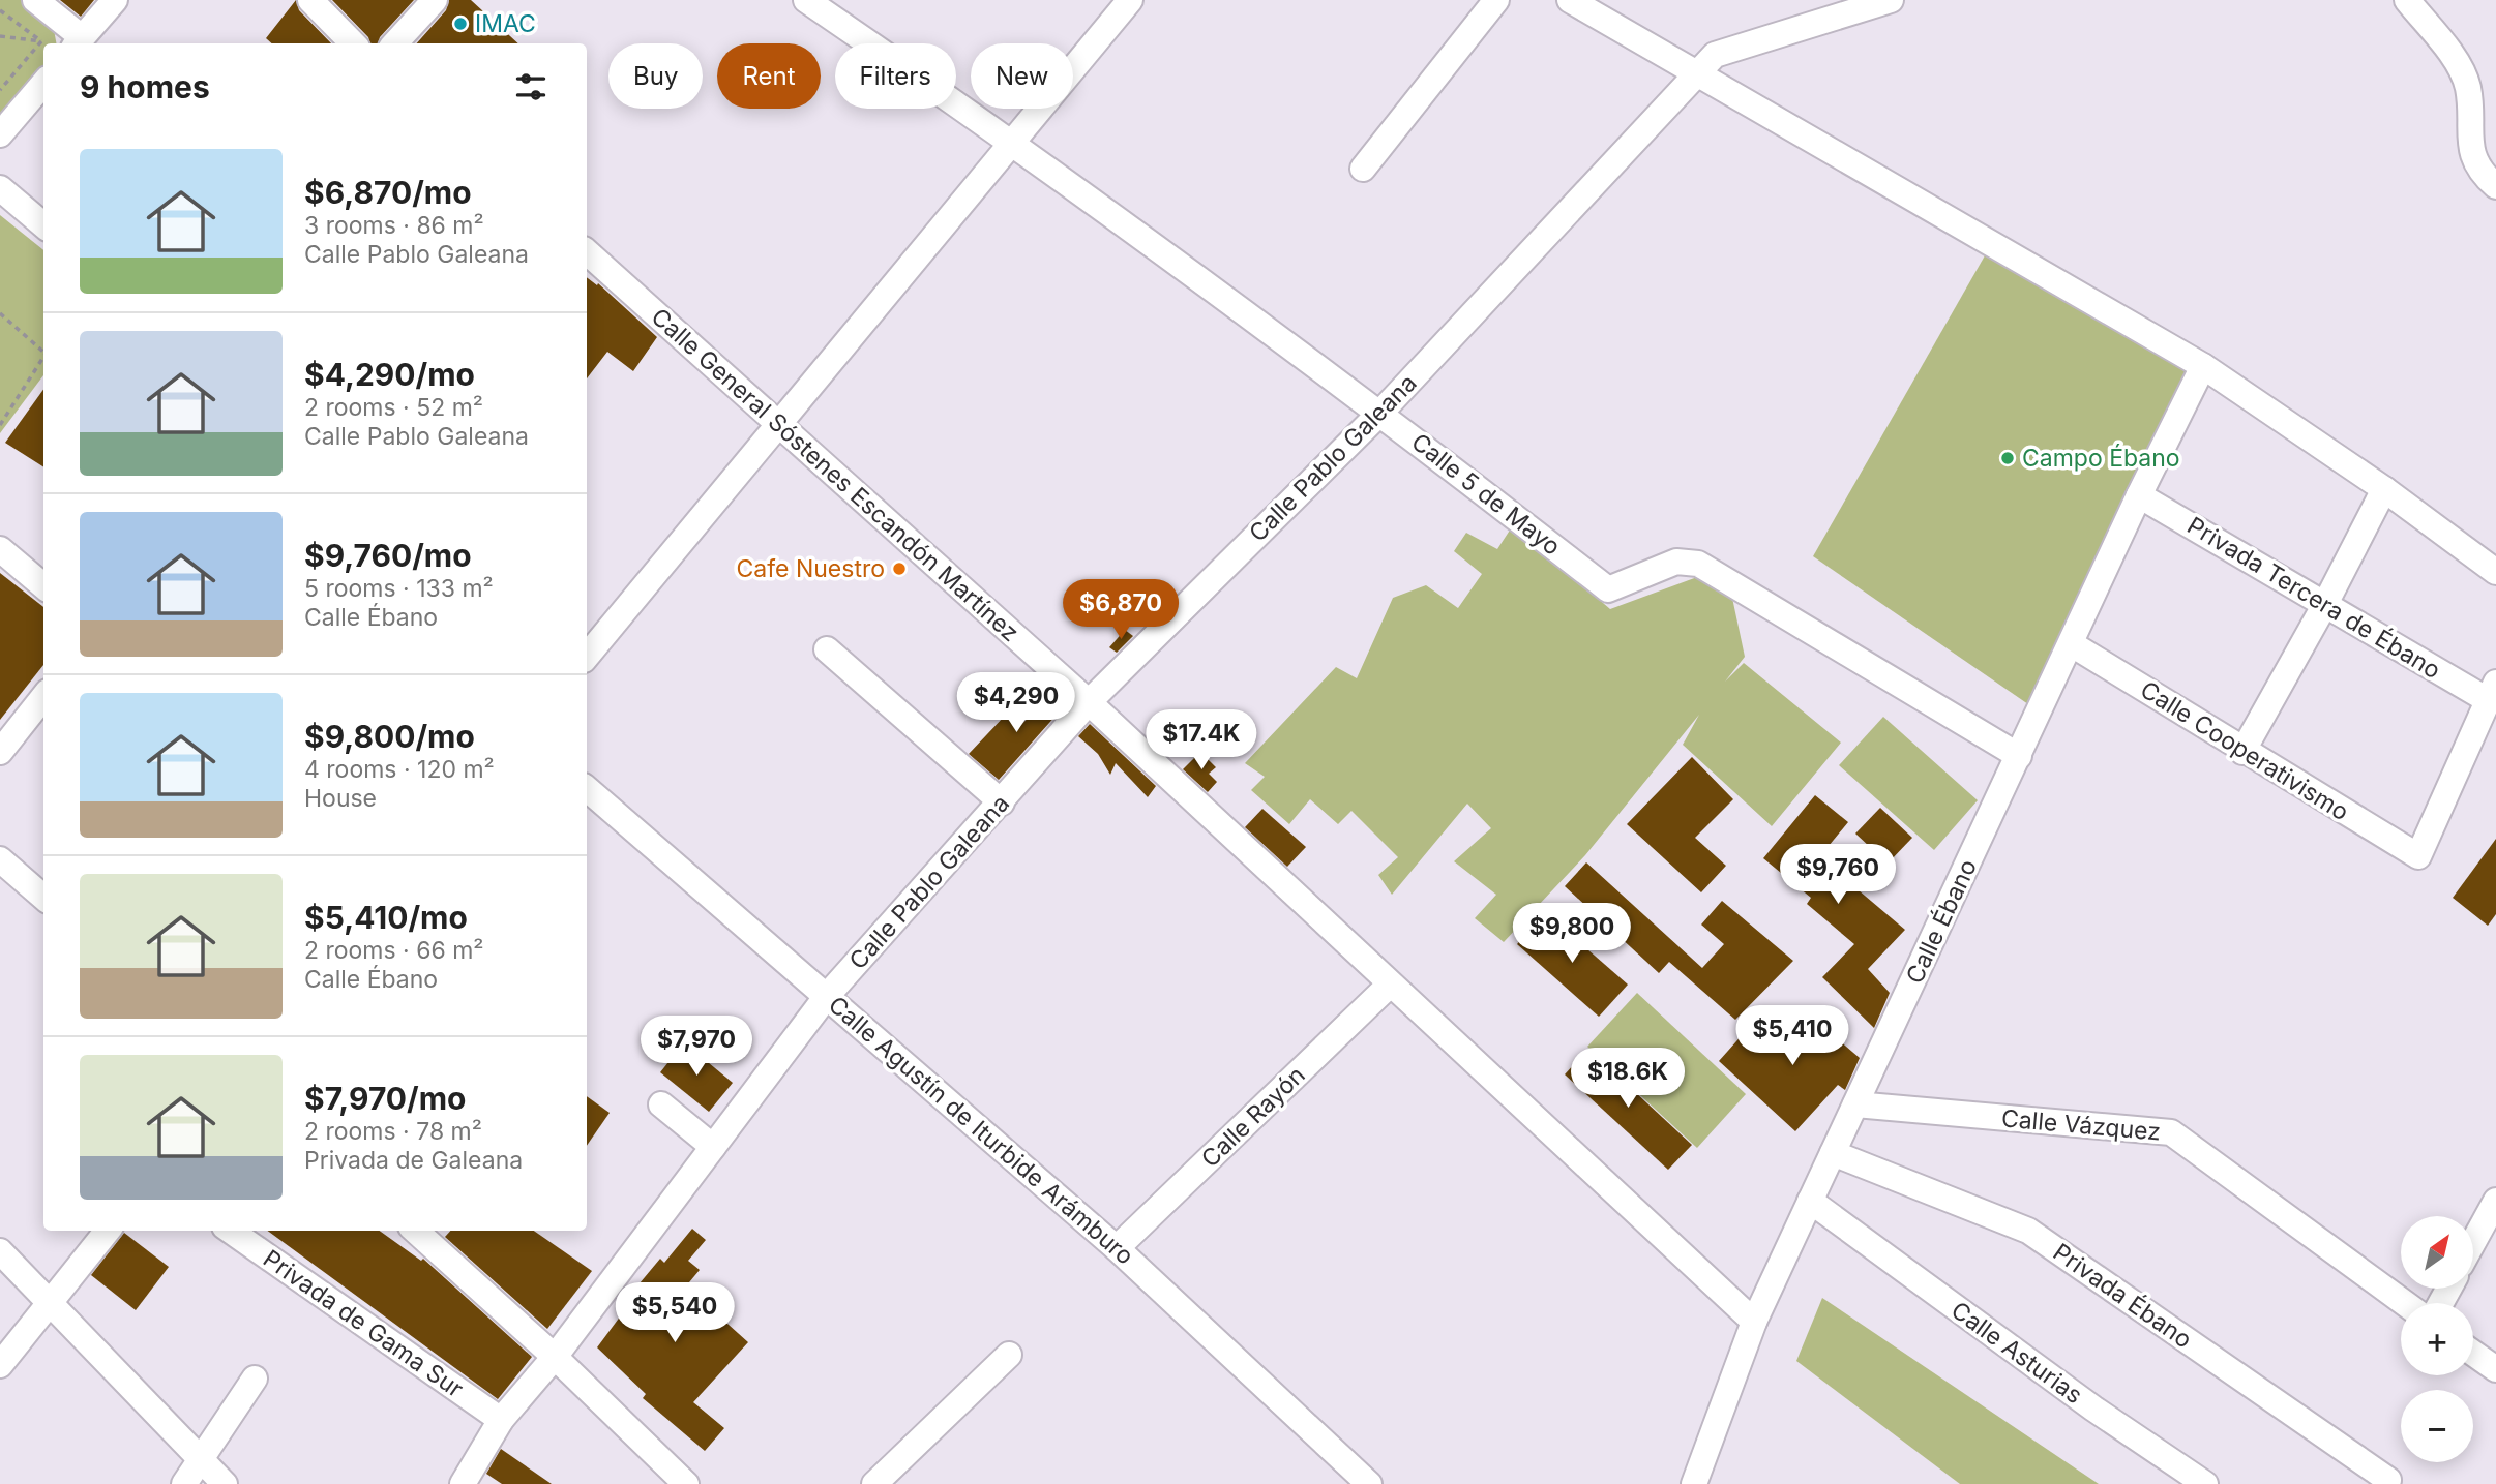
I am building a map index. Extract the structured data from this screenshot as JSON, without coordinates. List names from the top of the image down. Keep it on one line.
{"streets":{"street":["Calle Pablo Galeana","Calle General Sóstenes Escandón Martínez","Calle 5 de Mayo","Privada Tercera de Ébano","Calle Cooperativismo","Calle Ébano","Calle Rayón","Calle Vázquez","Calle Agustín de Iturbide Arámburo","Privada Ébano","Privada de Gama Sur","Calle Asturias"]},"crossings":[["Calle Pablo Galeana","Calle General Sóstenes Escandón Martínez"],["Calle Pablo Galeana","Calle 5 de Mayo"],["Calle Pablo Galeana","Calle Agustín de Iturbide Arámburo"],["Calle Pablo Galeana","Privada de Gama Sur"],["Calle General Sóstenes Escandón Martínez","Calle Ébano"],["Calle General Sóstenes Escandón Martínez","Calle Rayón"],["Calle 5 de Mayo","Calle Ébano"],["Privada Tercera de Ébano","Calle Cooperativismo"],["Privada Tercera de Ébano","Calle Ébano"],["Calle Cooperativismo","Calle Ébano"],["Calle Ébano","Calle Vázquez"],["Calle Ébano","Privada Ébano"],["Calle Ébano","Calle Asturias"],["Calle Rayón","Calle Agustín de Iturbide Arámburo"]],"places":["IMAC","Campo Ébano","Cafe Nuestro"],"north":"top right","page":{"chip":["Buy","Rent","Filters","New"],"heading":"9 homes","list":[{"name":"$6,870/mo","note":"3 rooms · 86 m² · Calle Pablo Galeana"},{"name":"$4,290/mo","note":"2 rooms · 52 m² · Calle Pablo Galeana"},{"name":"$9,760/mo","note":"5 rooms · 133 m² · Calle Ébano"},{"name":"$9,800/mo","note":"4 rooms · 120 m² · House"},{"name":"$5,410/mo","note":"2 rooms · 66 m² · Calle Ébano"},{"name":"$7,970/mo","note":"2 rooms · 78 m² · Privada de Galeana"}],"price":["$6,870","$4,290","$17.4K","$9,760","$9,800","$5,410","$7,970","$18.6K","$5,540"],"map_buttons":["+","−"]}}
